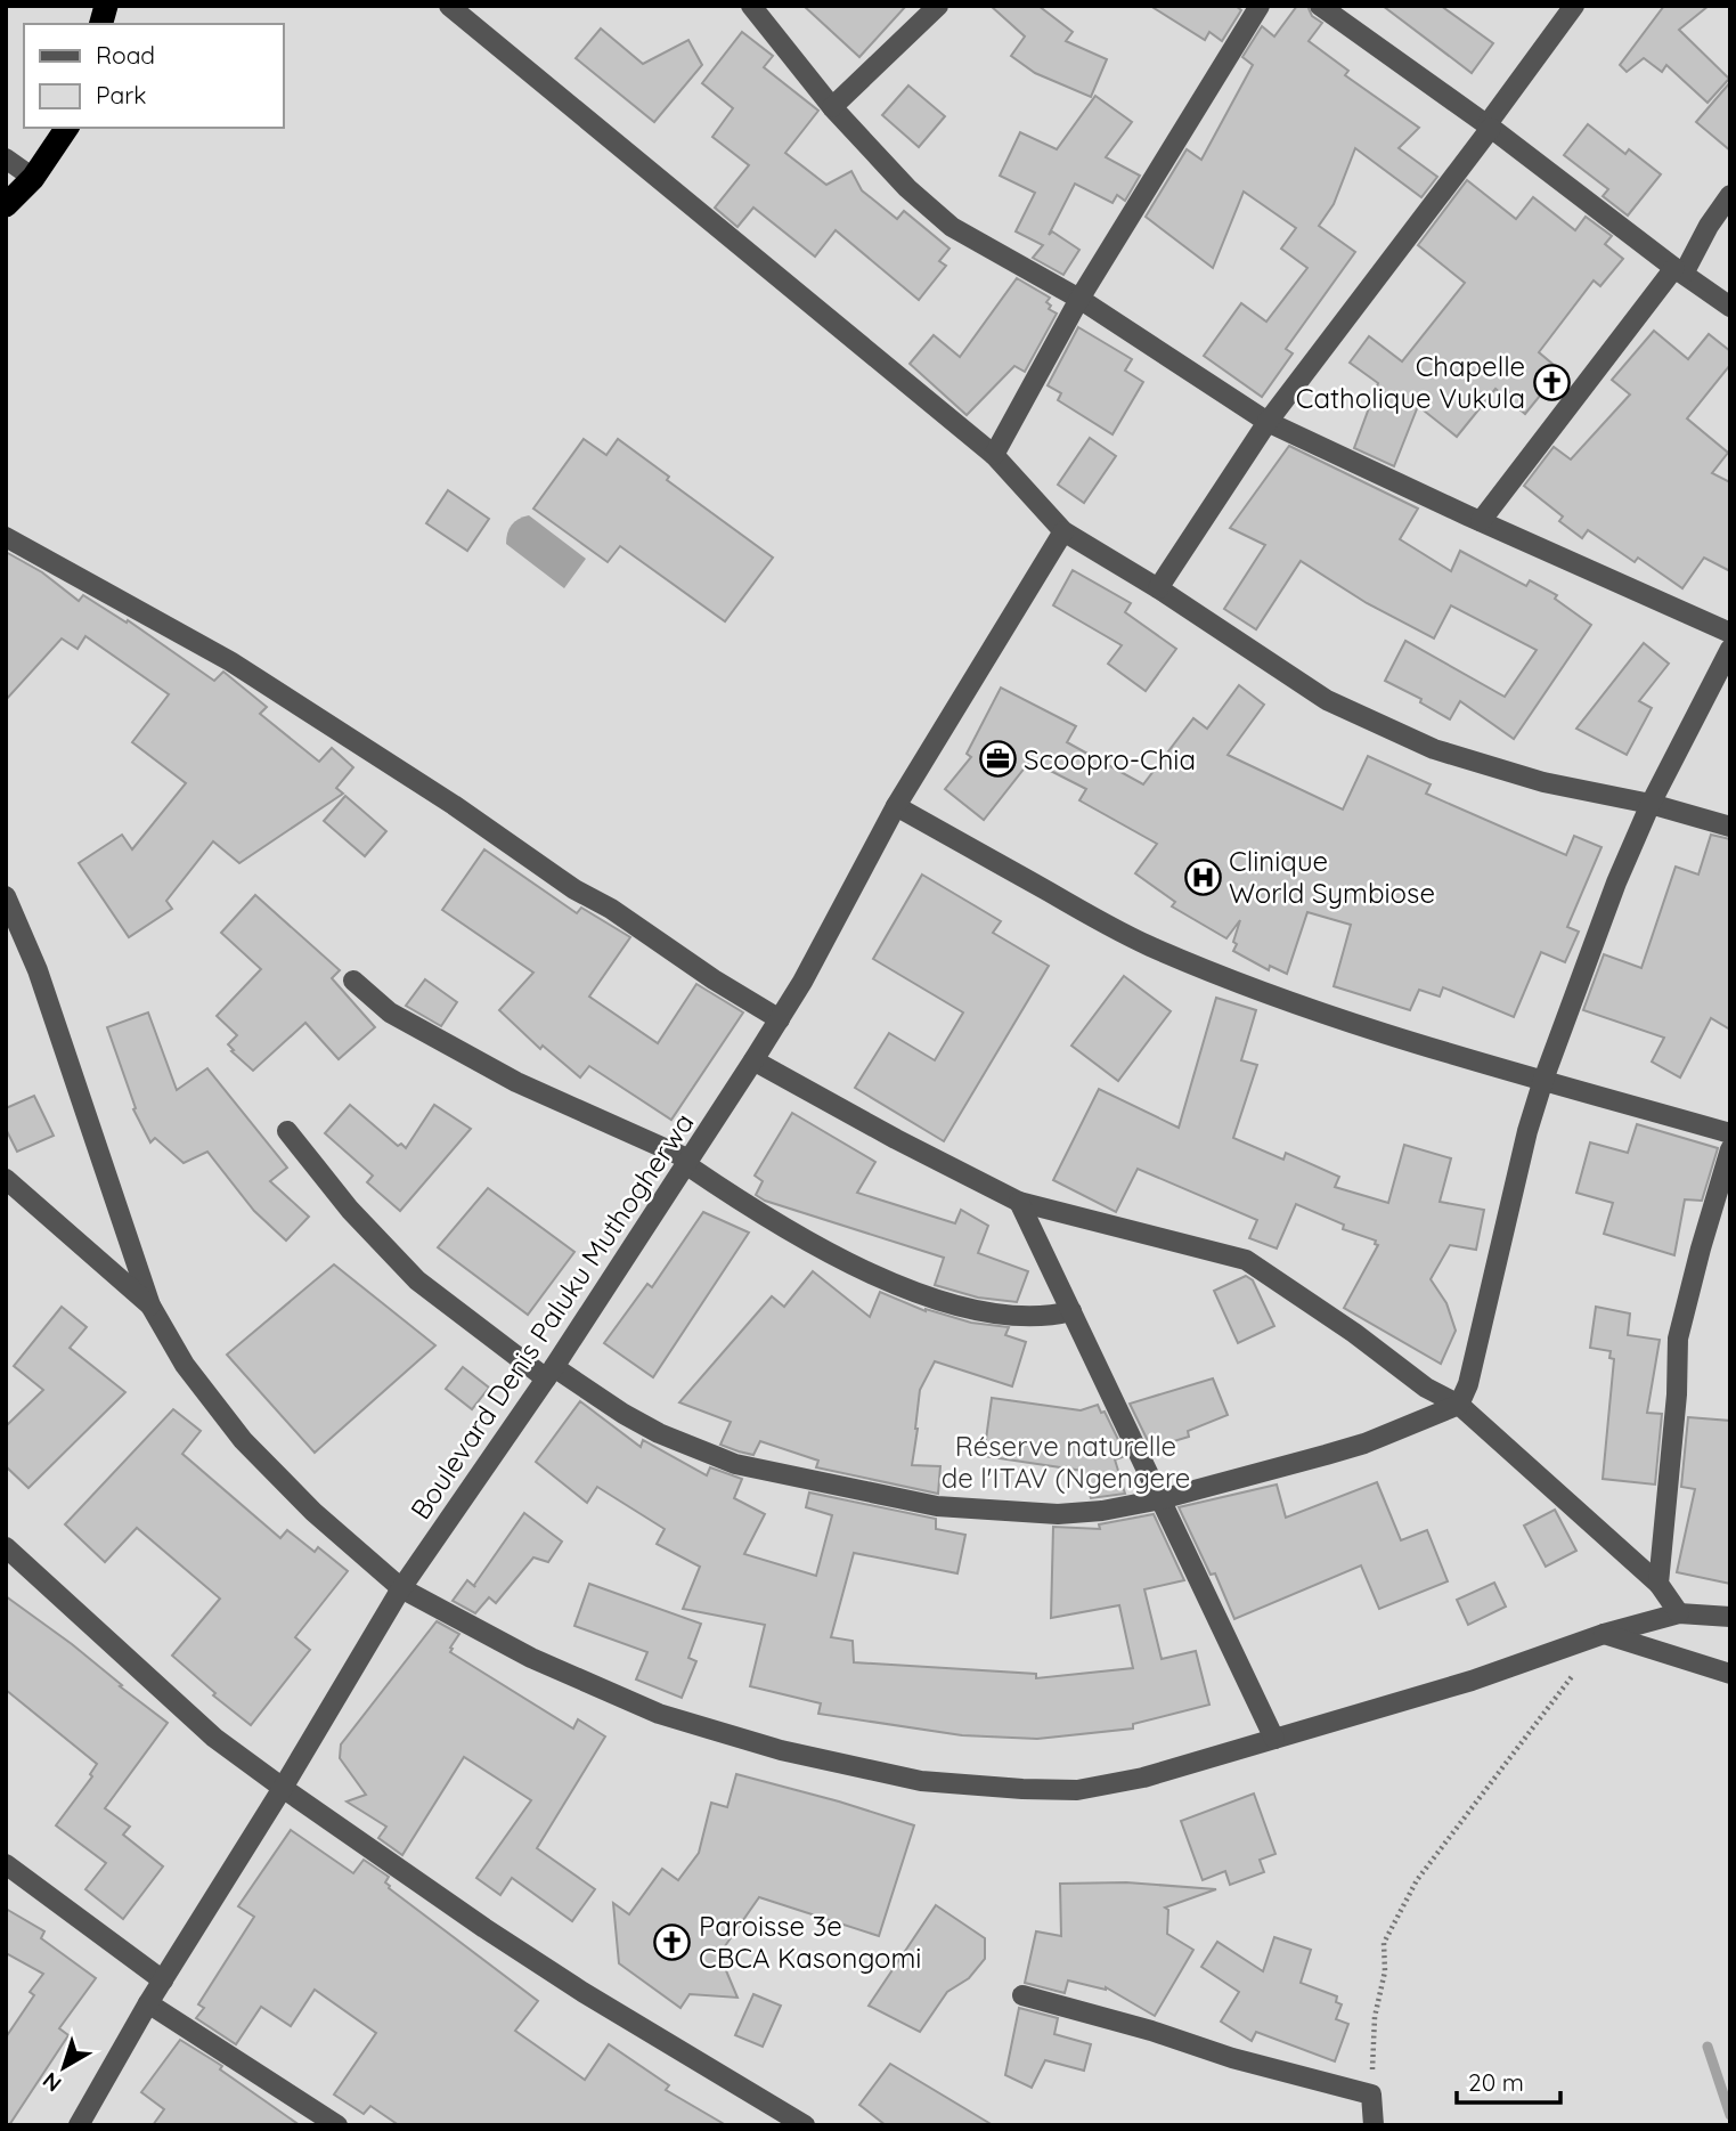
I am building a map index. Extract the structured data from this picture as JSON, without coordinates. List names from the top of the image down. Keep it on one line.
{"streets":{"street":["Boulevard Denis Paluku Muthogherwa"]},"parks":["Réserve naturelle de l'ITAV (Ngengere"],"places":{"church":["Chapelle Catholique Vukula","Paroisse 3e CBCA Kasongomi"],"office":["Scoopro-Chia"],"hospital":["Clinique World Symbiose"]},"legend":["Road","Park"],"scale_bar":"20 m","north":"bottom left"}
